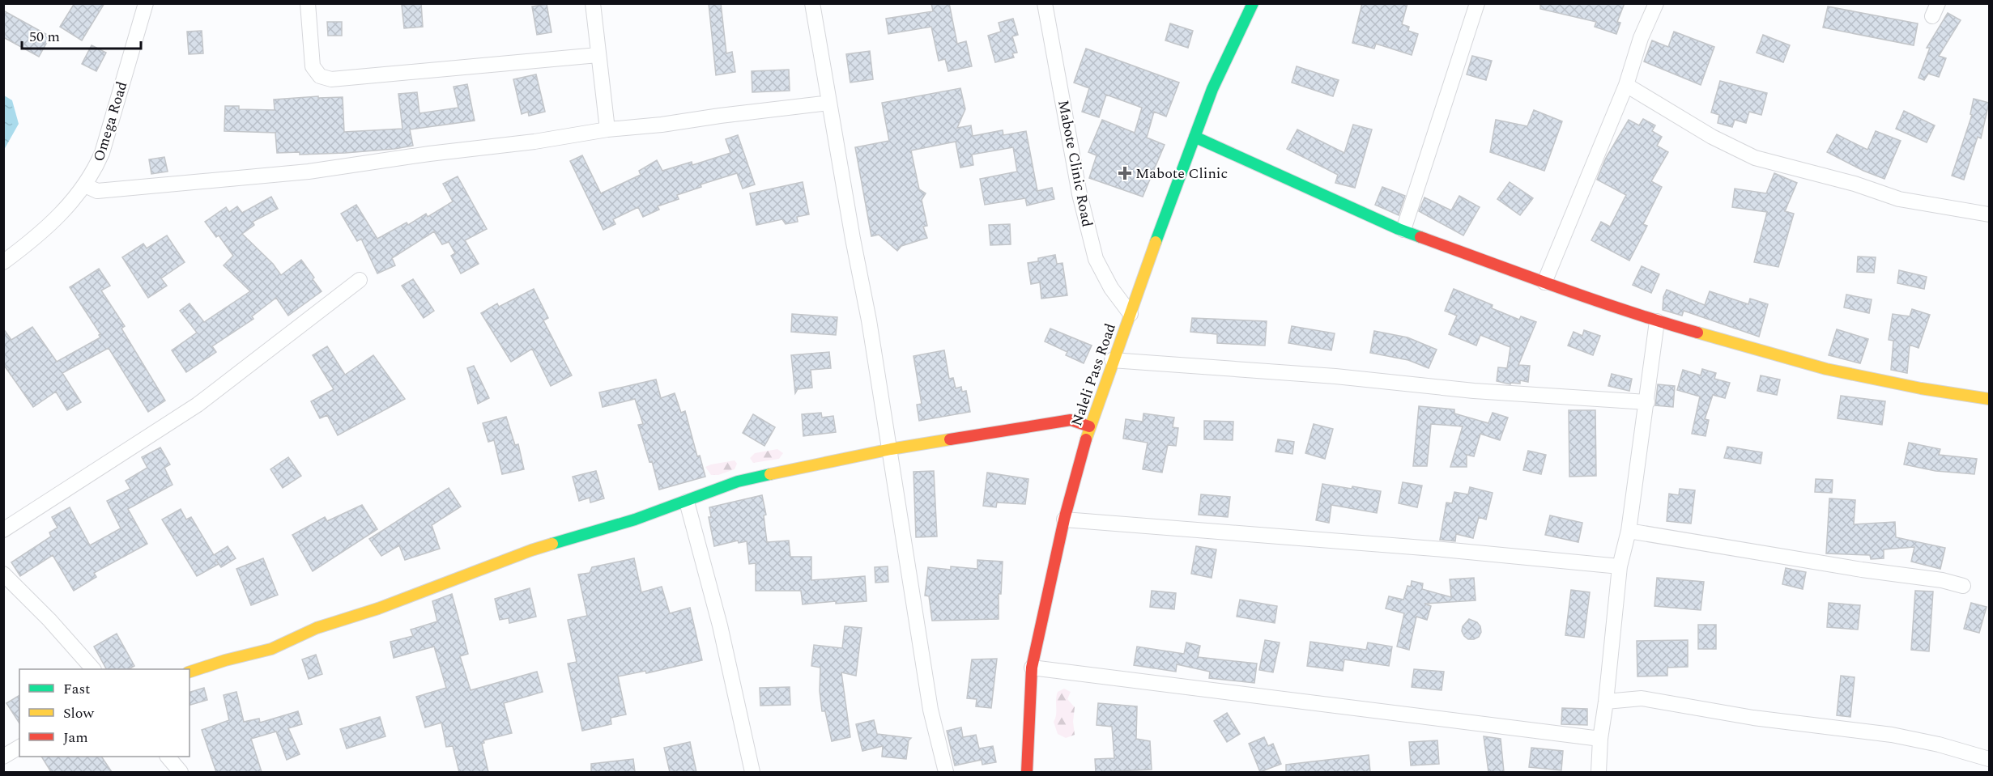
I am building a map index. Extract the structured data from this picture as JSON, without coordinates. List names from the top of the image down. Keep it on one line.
{"streets":{"street":["Omega Road","Mabote Clinic Road","Naleli Pass Road"]},"crossings":[["Mabote Clinic Road","Naleli Pass Road"]],"places":{"health":["Mabote Clinic"]},"legend":["Fast","Slow","Jam"],"scale_bar":"50 m"}
